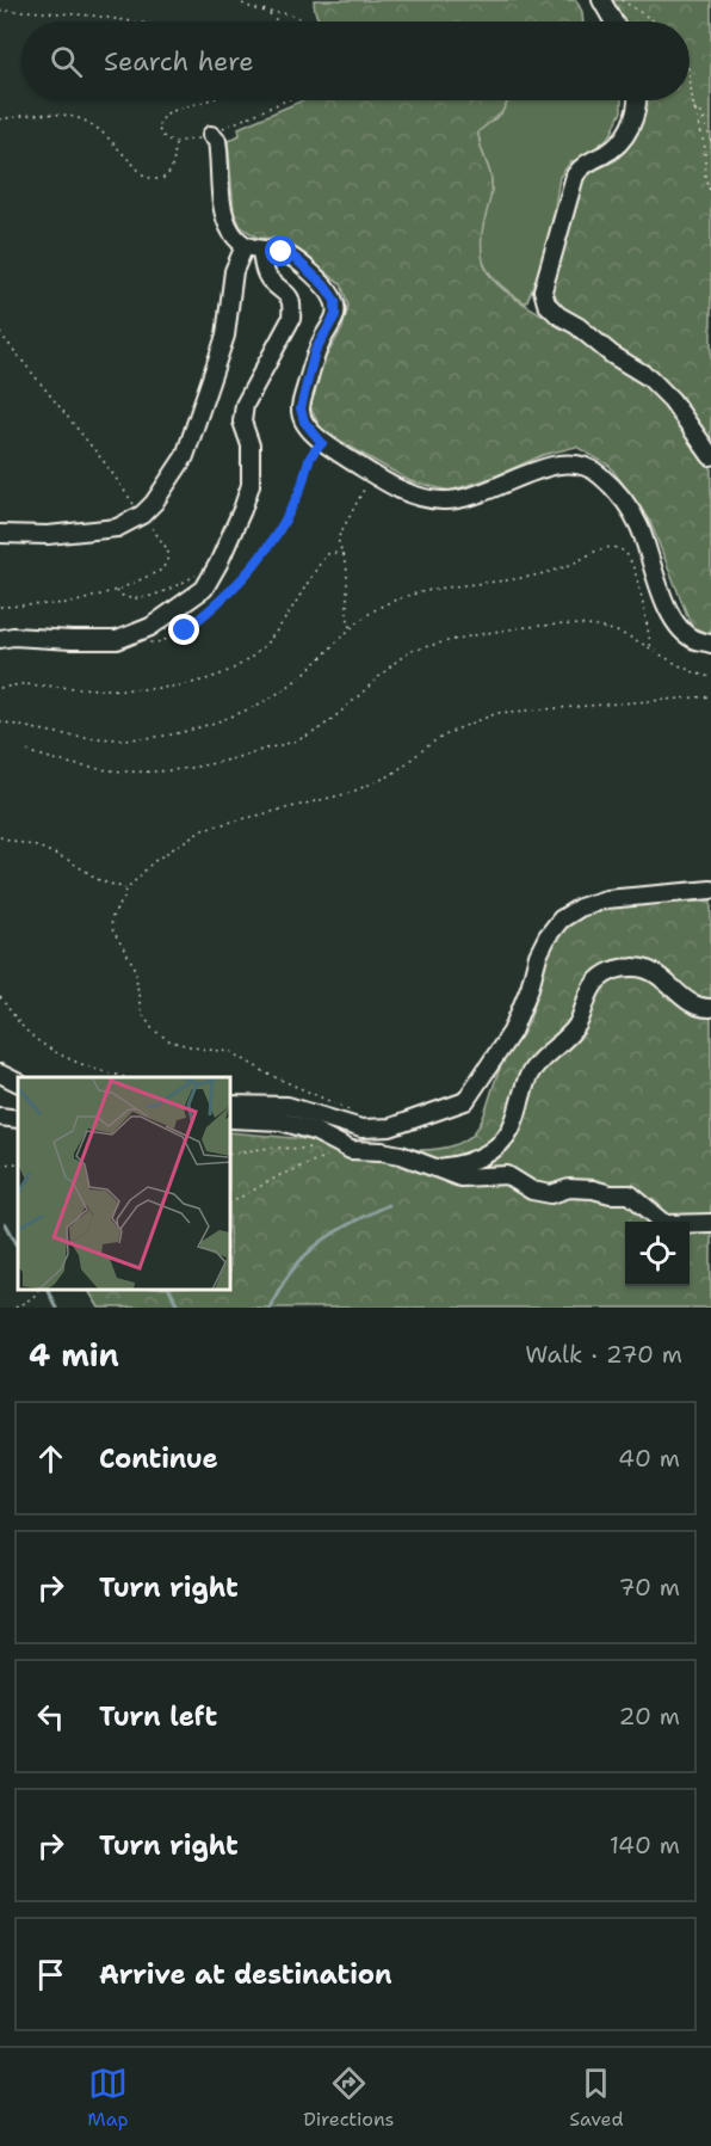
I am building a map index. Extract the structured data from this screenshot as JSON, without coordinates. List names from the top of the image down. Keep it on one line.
{"page":{"search":"Search here","heading":["4 min","Walk · 270 m"],"list":[["Continue","40 m"],["Turn right","70 m"],["Turn left","20 m"],["Turn right","140 m"],"Arrive at destination"],"nav":["Map","Directions","Saved"]}}
